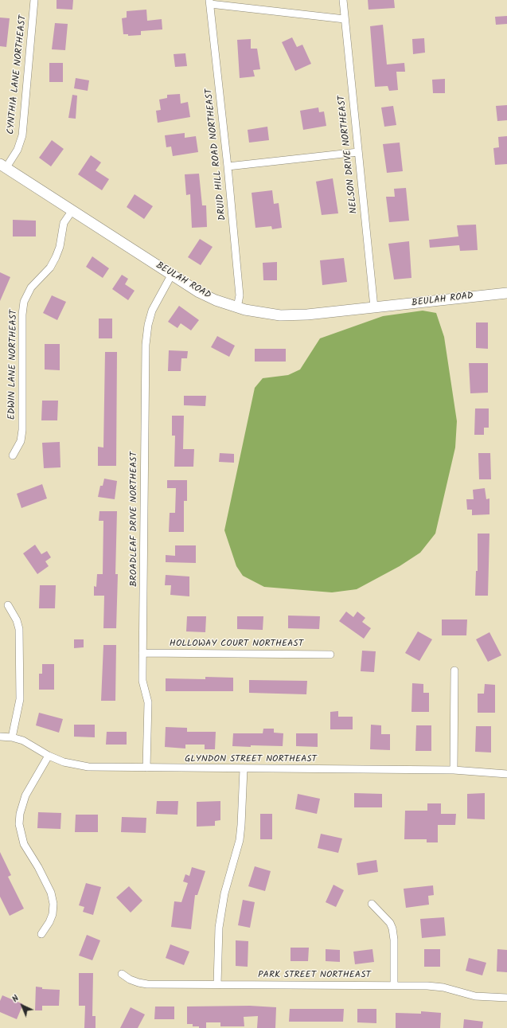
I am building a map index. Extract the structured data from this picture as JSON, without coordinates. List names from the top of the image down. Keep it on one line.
{"streets":{"main road":["BEULAH ROAD"],"street":["CYNTHIA LANE NORTHEAST","DRUID HILL ROAD NORTHEAST","NELSON DRIVE NORTHEAST","EDWIN LANE NORTHEAST","BROADLEAF DRIVE NORTHEAST","HOLLOWAY COURT NORTHEAST","GLYNDON STREET NORTHEAST","PARK STREET NORTHEAST"]},"crossings":[["CYNTHIA LANE NORTHEAST","BEULAH ROAD"],["DRUID HILL ROAD NORTHEAST","BEULAH ROAD"],["NELSON DRIVE NORTHEAST","BEULAH ROAD"],["BEULAH ROAD","EDWIN LANE NORTHEAST"],["BEULAH ROAD","BROADLEAF DRIVE NORTHEAST"],["BROADLEAF DRIVE NORTHEAST","HOLLOWAY COURT NORTHEAST"],["BROADLEAF DRIVE NORTHEAST","GLYNDON STREET NORTHEAST"]],"north":"top left"}
